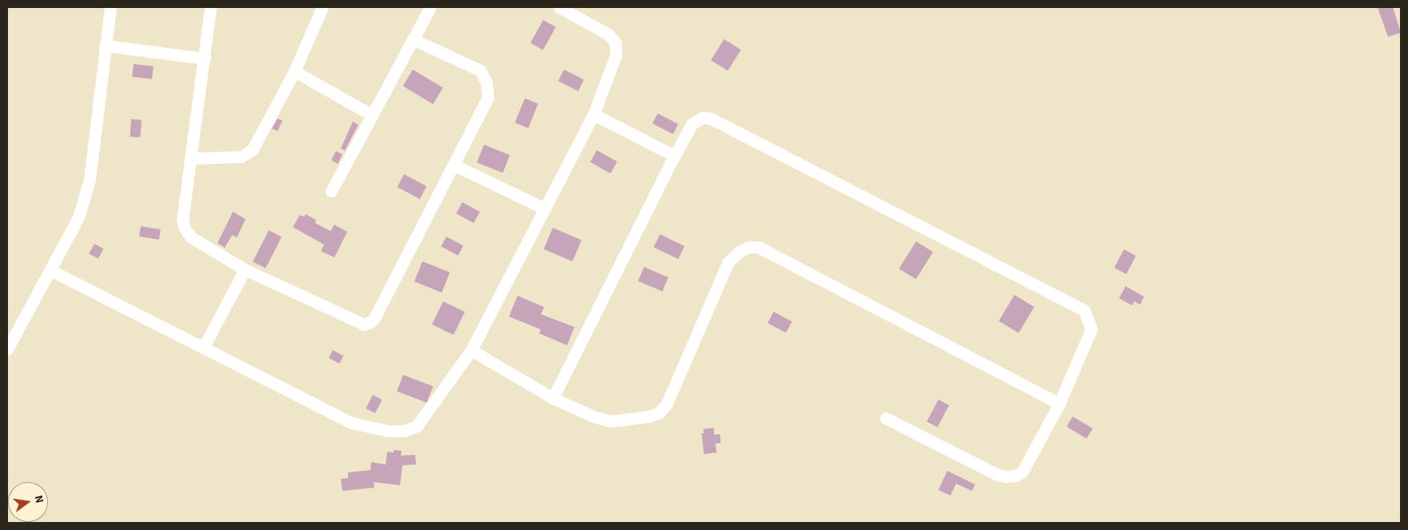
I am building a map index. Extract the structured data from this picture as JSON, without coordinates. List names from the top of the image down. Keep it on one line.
{"north":"right"}
